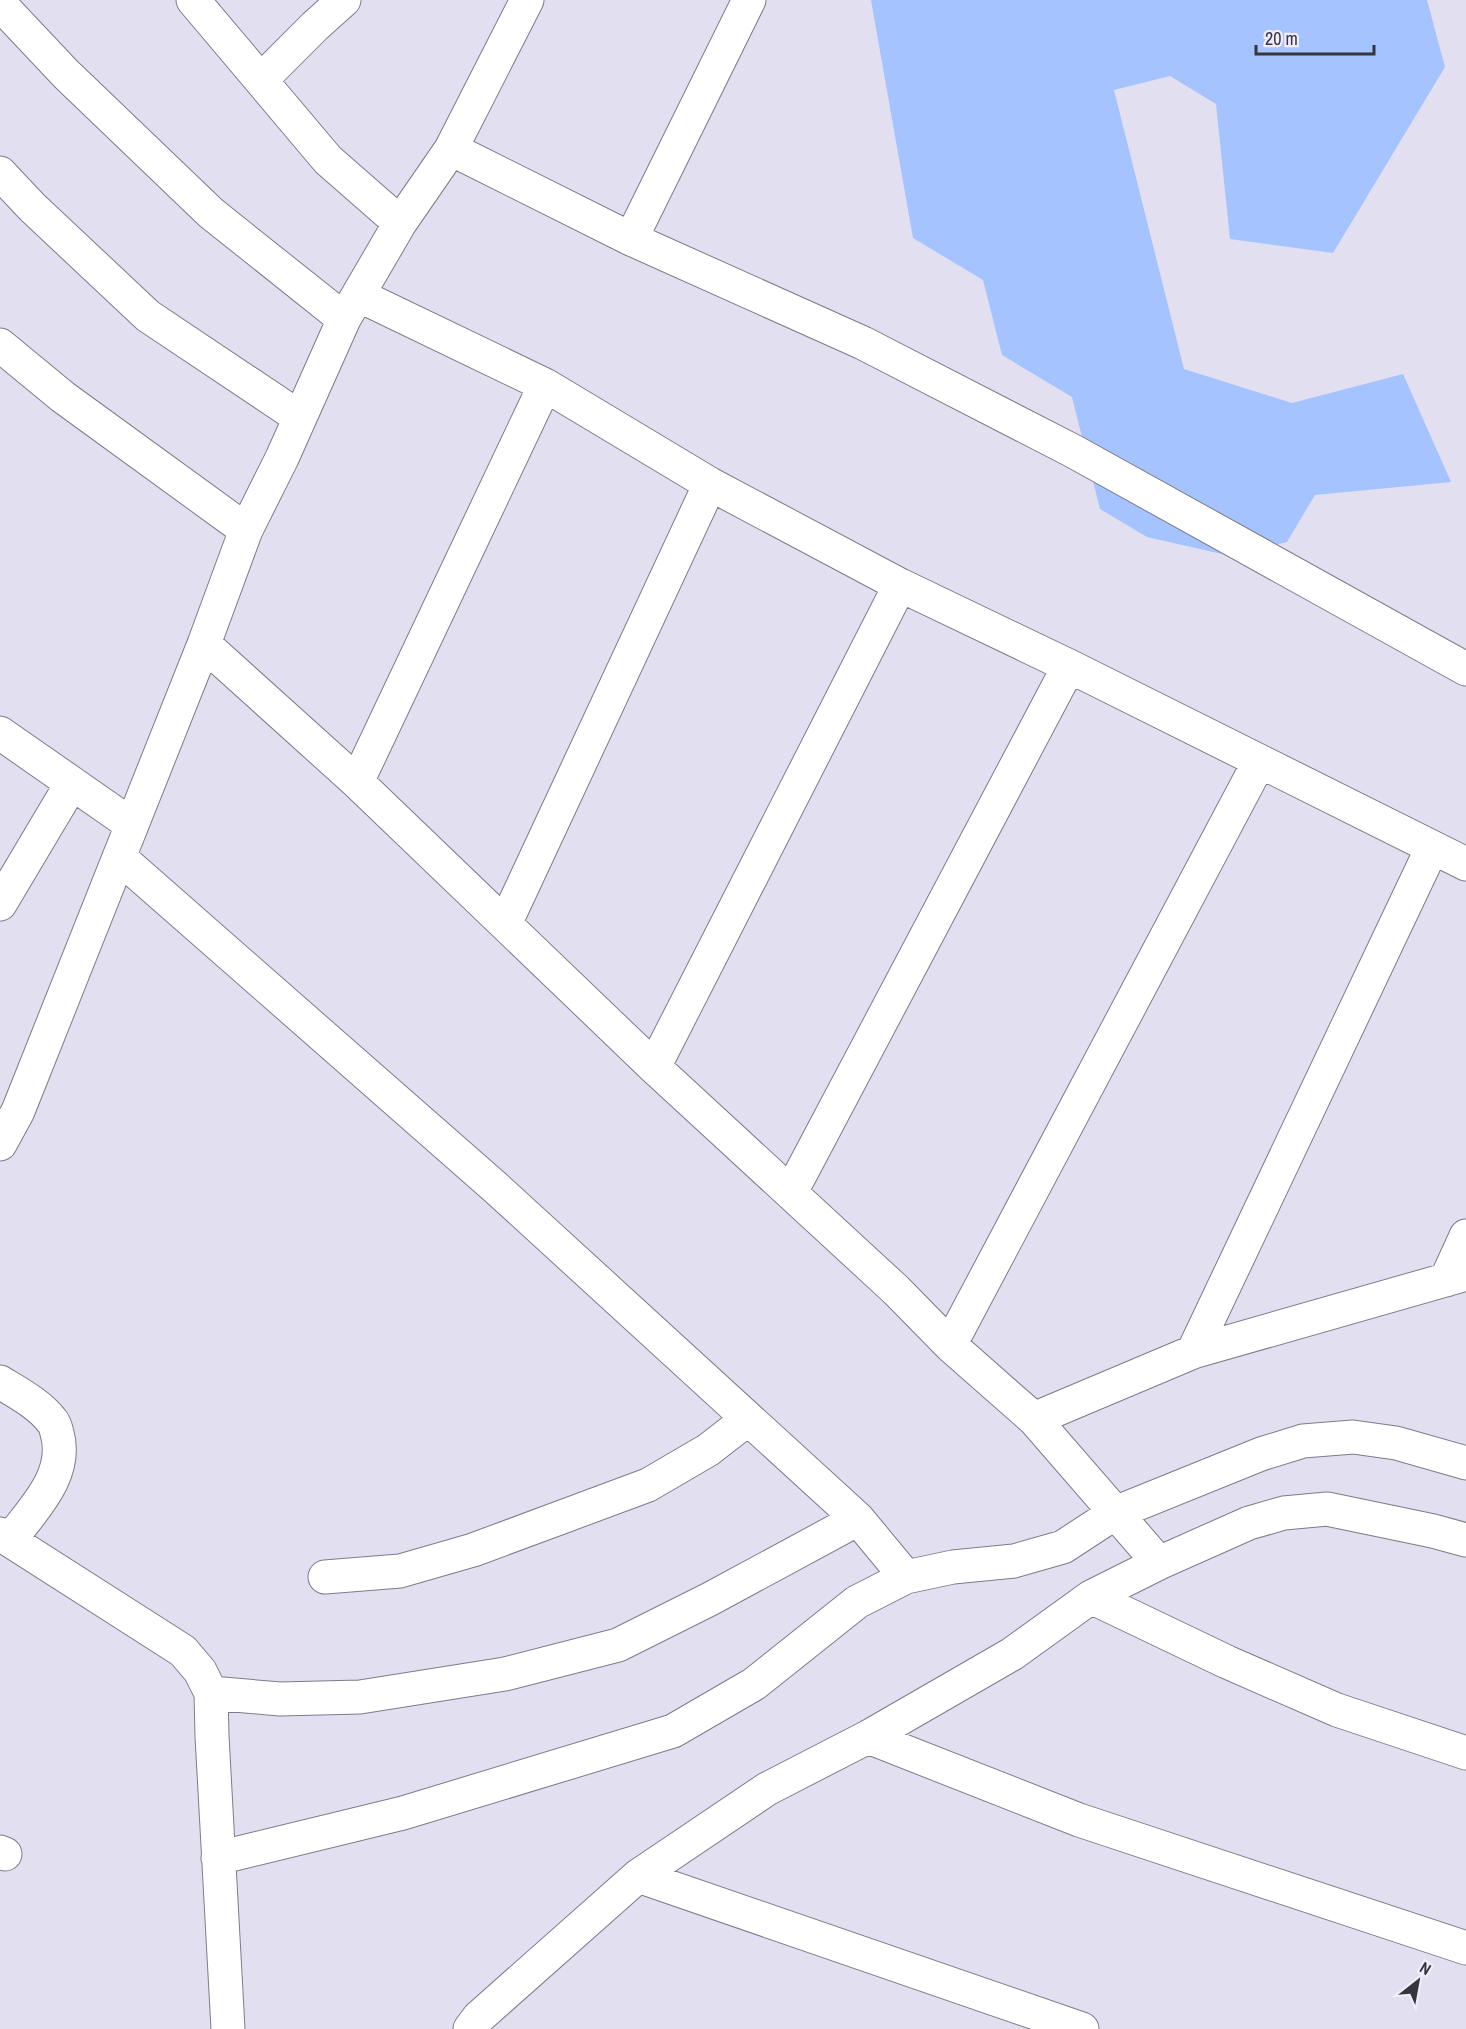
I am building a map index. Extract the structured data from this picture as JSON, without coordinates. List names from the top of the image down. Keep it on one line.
{"scale_bar":"20 m","north":"top right"}
